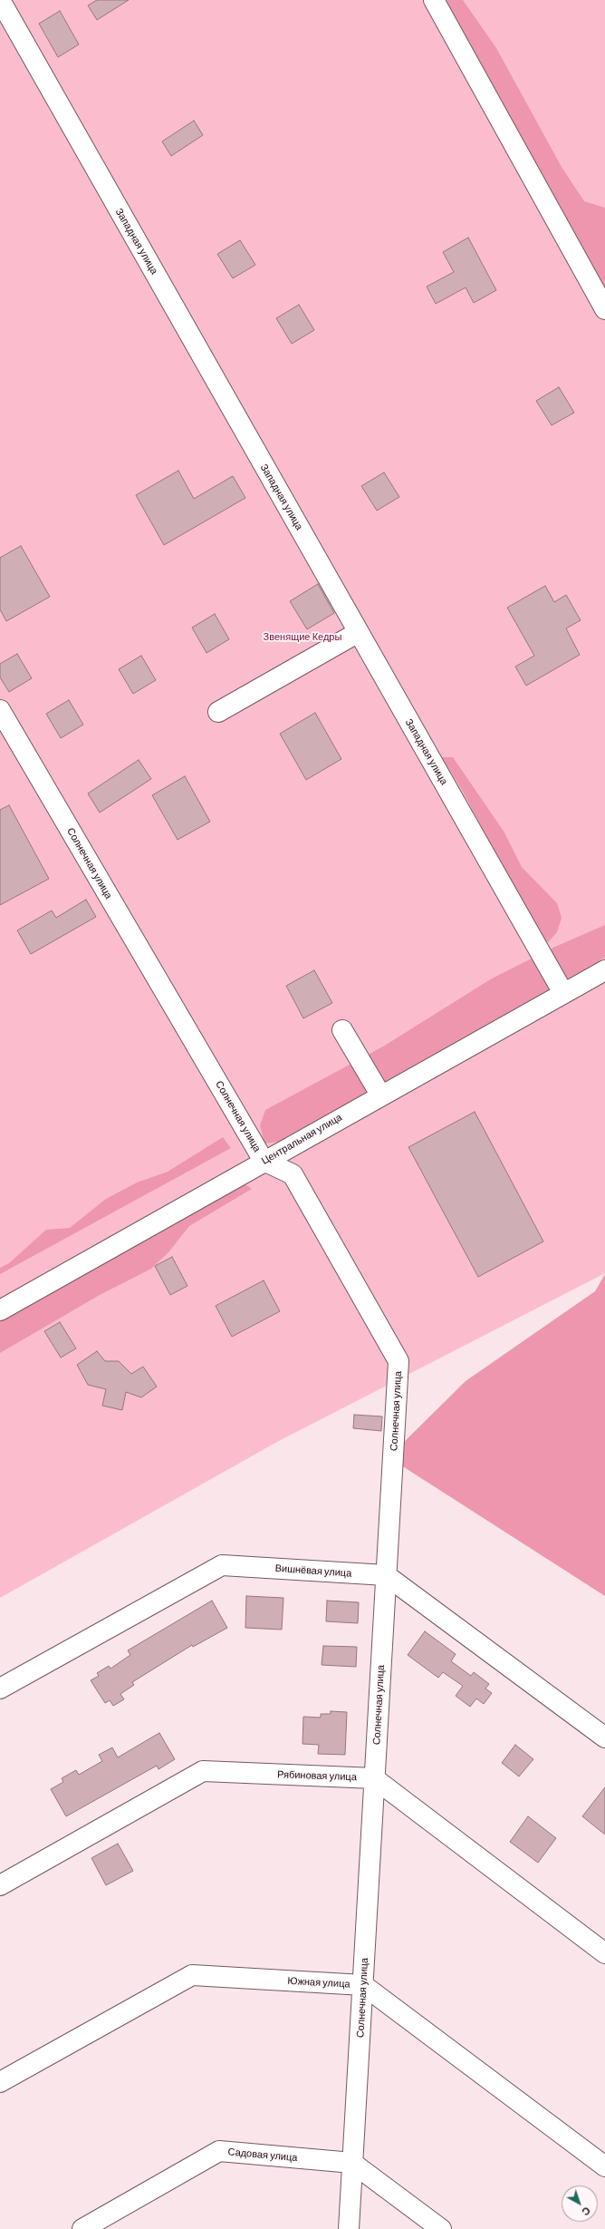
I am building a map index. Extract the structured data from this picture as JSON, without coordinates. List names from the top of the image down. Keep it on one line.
{"streets":{"street":["Западная улица","Солнечная улица","Центральная улица","Вишнёвая улица","Рябиновая улица","Южная улица","Садовая улица"]},"crossings":[["Западная улица","Центральная улица"],["Солнечная улица","Центральная улица"],["Солнечная улица","Вишнёвая улица"],["Солнечная улица","Рябиновая улица"],["Солнечная улица","Южная улица"],["Солнечная улица","Садовая улица"]],"parks":["Звенящие Кедры"],"north":"bottom right"}
